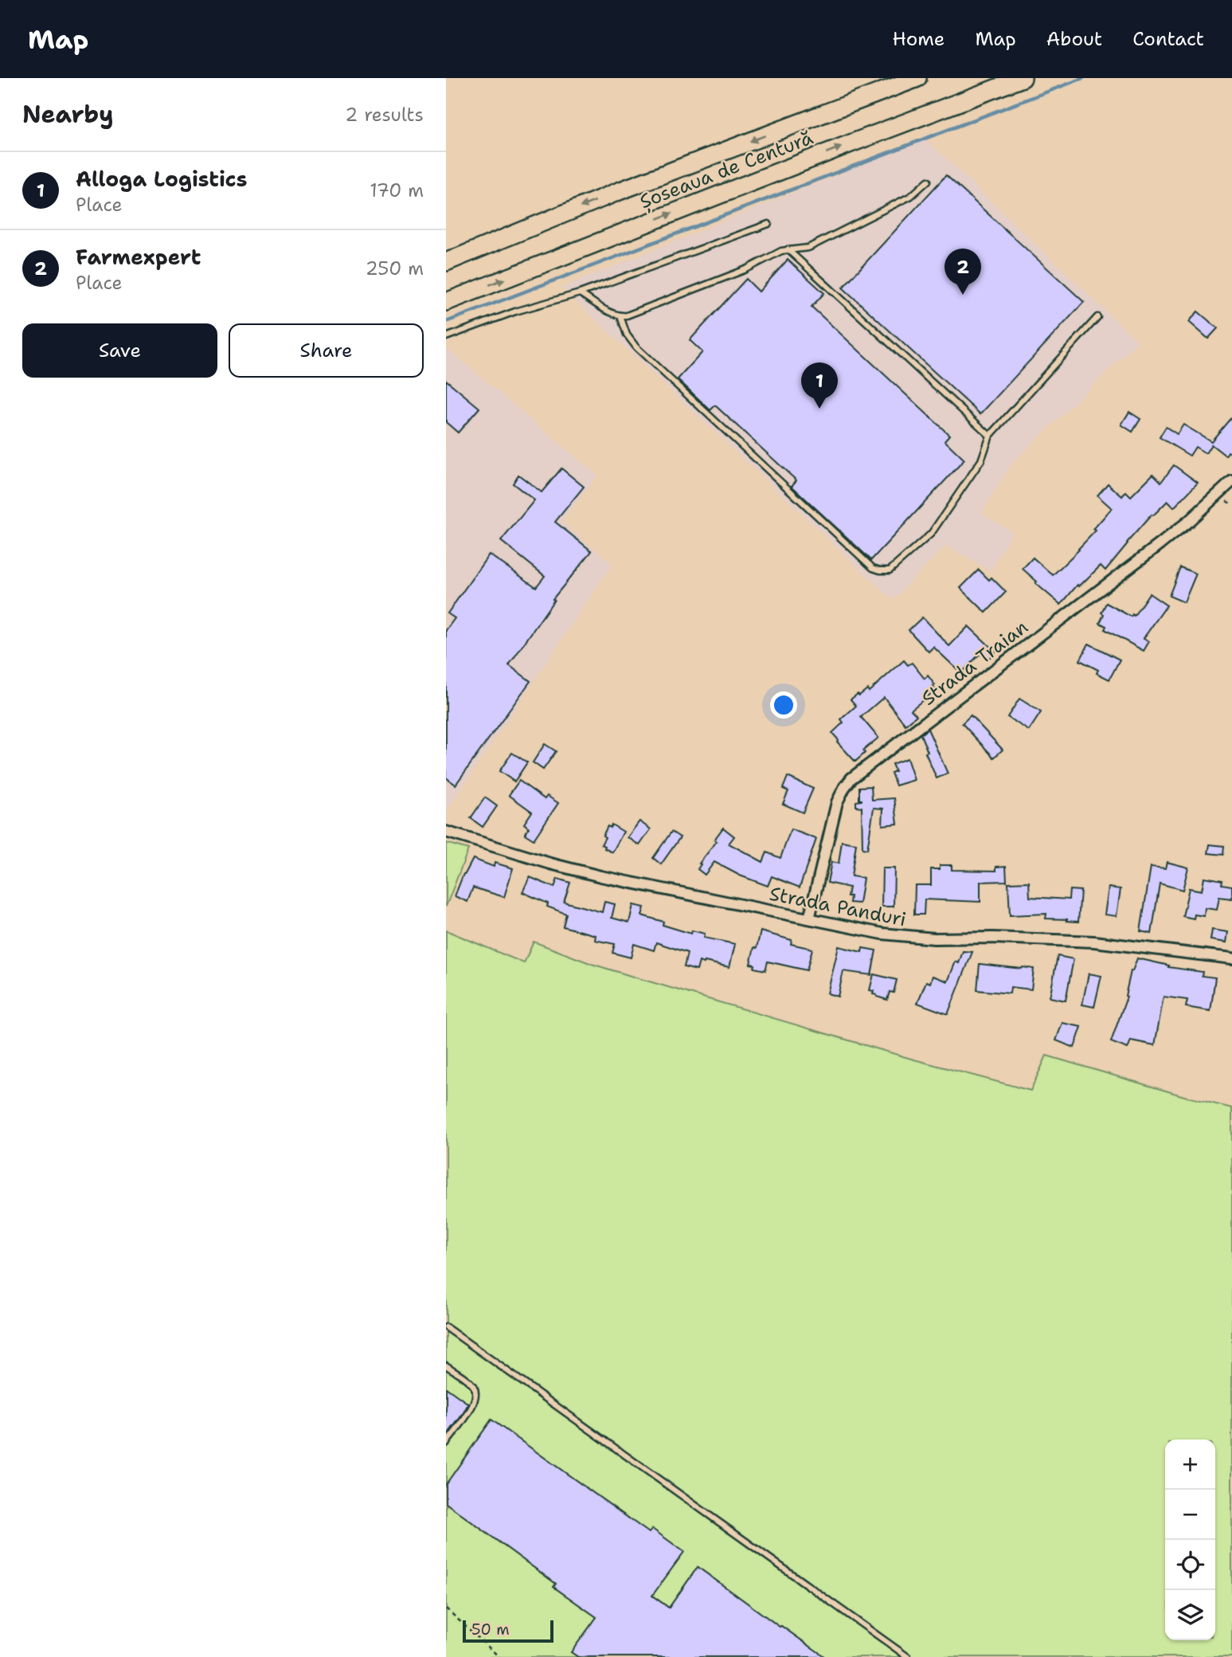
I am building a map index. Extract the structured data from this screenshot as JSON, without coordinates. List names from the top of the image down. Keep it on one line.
{"streets":{"main road":["Șoseaua de Centură"],"street":["Strada Traian","Strada Panduri"]},"crossings":[["Strada Traian","Strada Panduri"]],"scale_bar":"50 m","page":{"header":"Map","nav":["Home","Map","About","Contact"],"heading":["Nearby","2 results"],"list":[{"mark":"1","name":"Alloga Logistics","note":"Place","value":"170 m"},{"mark":"2","name":"Farmexpert","note":"Place","value":"250 m"}],"pins":["2","1"],"buttons":["Save","Share"],"map_buttons":["+","−"],"scale":"50 m"}}
